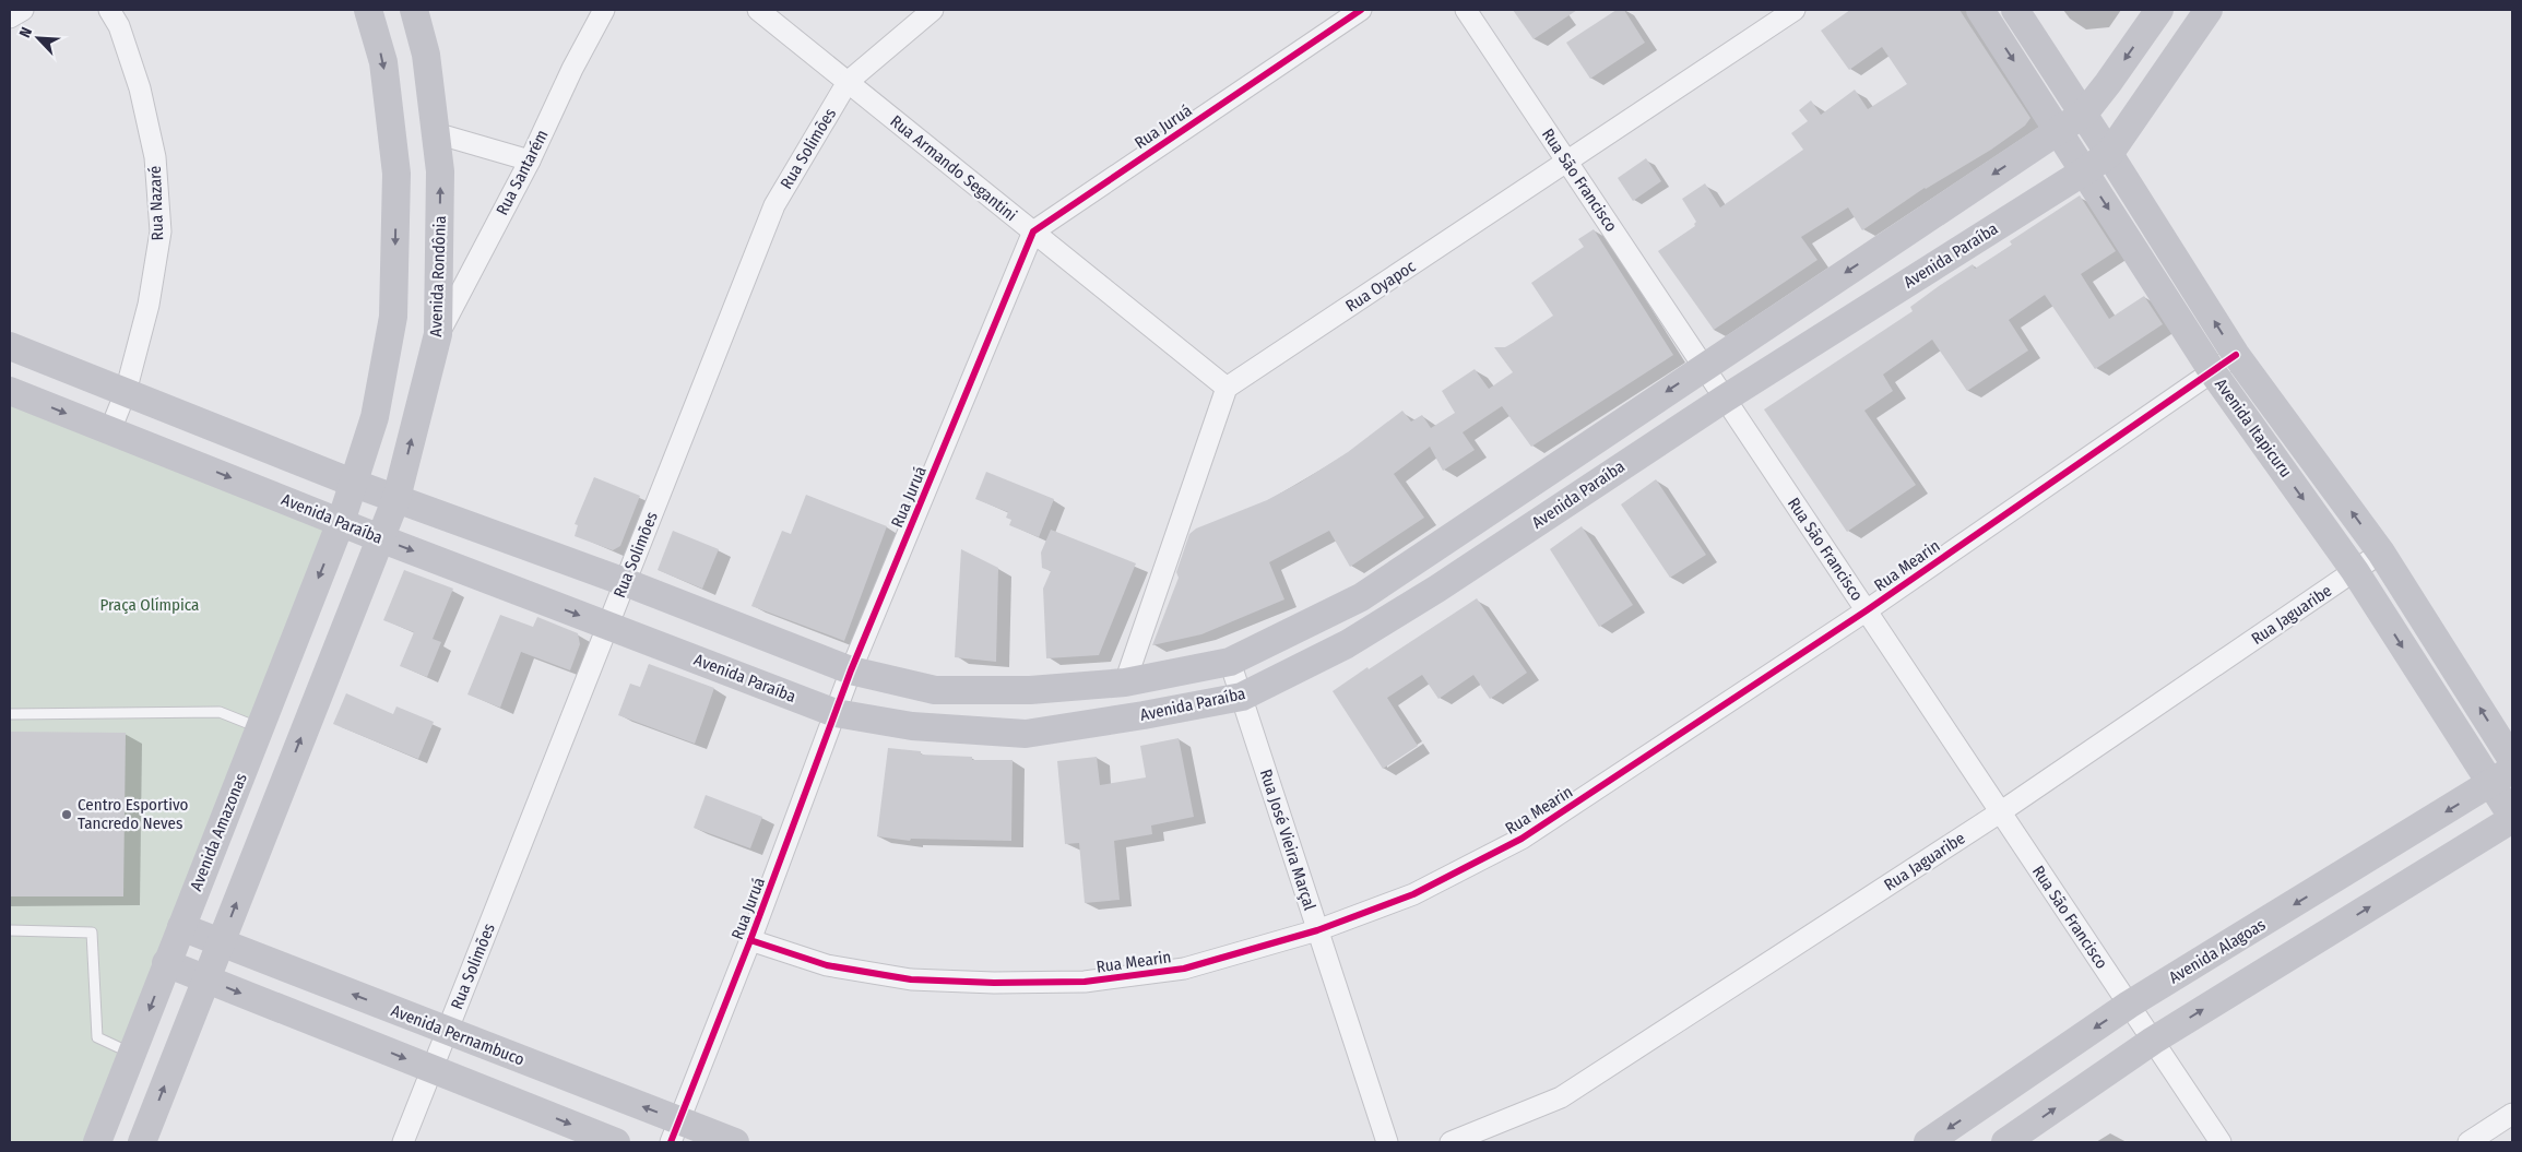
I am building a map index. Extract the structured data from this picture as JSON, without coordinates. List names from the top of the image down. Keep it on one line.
{"streets":{"main road":["Avenida Paraíba","Avenida Rondônia","Avenida Itapicuru","Avenida Amazonas","Avenida Alagoas","Avenida Pernambuco"],"street":["Rua Juruá","Rua Solimões","Rua Armando Segantini","Rua Santarém","Rua São Francisco","Rua Nazaré","Rua Oyapoc","Rua Mearin","Rua Jaguaribe","Rua José Vieira Marçal"]},"crossings":[["Rua Juruá","Rua Armando Segantini"],["Rua Juruá","Avenida Paraíba"],["Rua Juruá","Rua Mearin"],["Rua Juruá","Avenida Pernambuco"],["Rua Solimões","Rua Armando Segantini"],["Rua Solimões","Avenida Paraíba"],["Rua Solimões","Avenida Pernambuco"],["Rua Armando Segantini","Rua Oyapoc"],["Rua Santarém","Avenida Rondônia"],["Rua São Francisco","Avenida Paraíba"],["Rua São Francisco","Rua Oyapoc"],["Rua São Francisco","Rua Mearin"],["Rua São Francisco","Rua Jaguaribe"],["Rua São Francisco","Avenida Alagoas"],["Rua Nazaré","Avenida Paraíba"],["Avenida Paraíba","Avenida Rondônia"],["Avenida Paraíba","Avenida Itapicuru"],["Avenida Paraíba","Avenida Amazonas"],["Avenida Paraíba","Rua José Vieira Marçal"],["Avenida Itapicuru","Rua Mearin"],["Avenida Itapicuru","Rua Jaguaribe"],["Avenida Itapicuru","Avenida Alagoas"],["Rua Mearin","Rua José Vieira Marçal"],["Avenida Amazonas","Avenida Pernambuco"]],"parks":["Praça Olímpica"],"places":["Centro Esportivo Tancredo Neves"],"north":"top left"}
